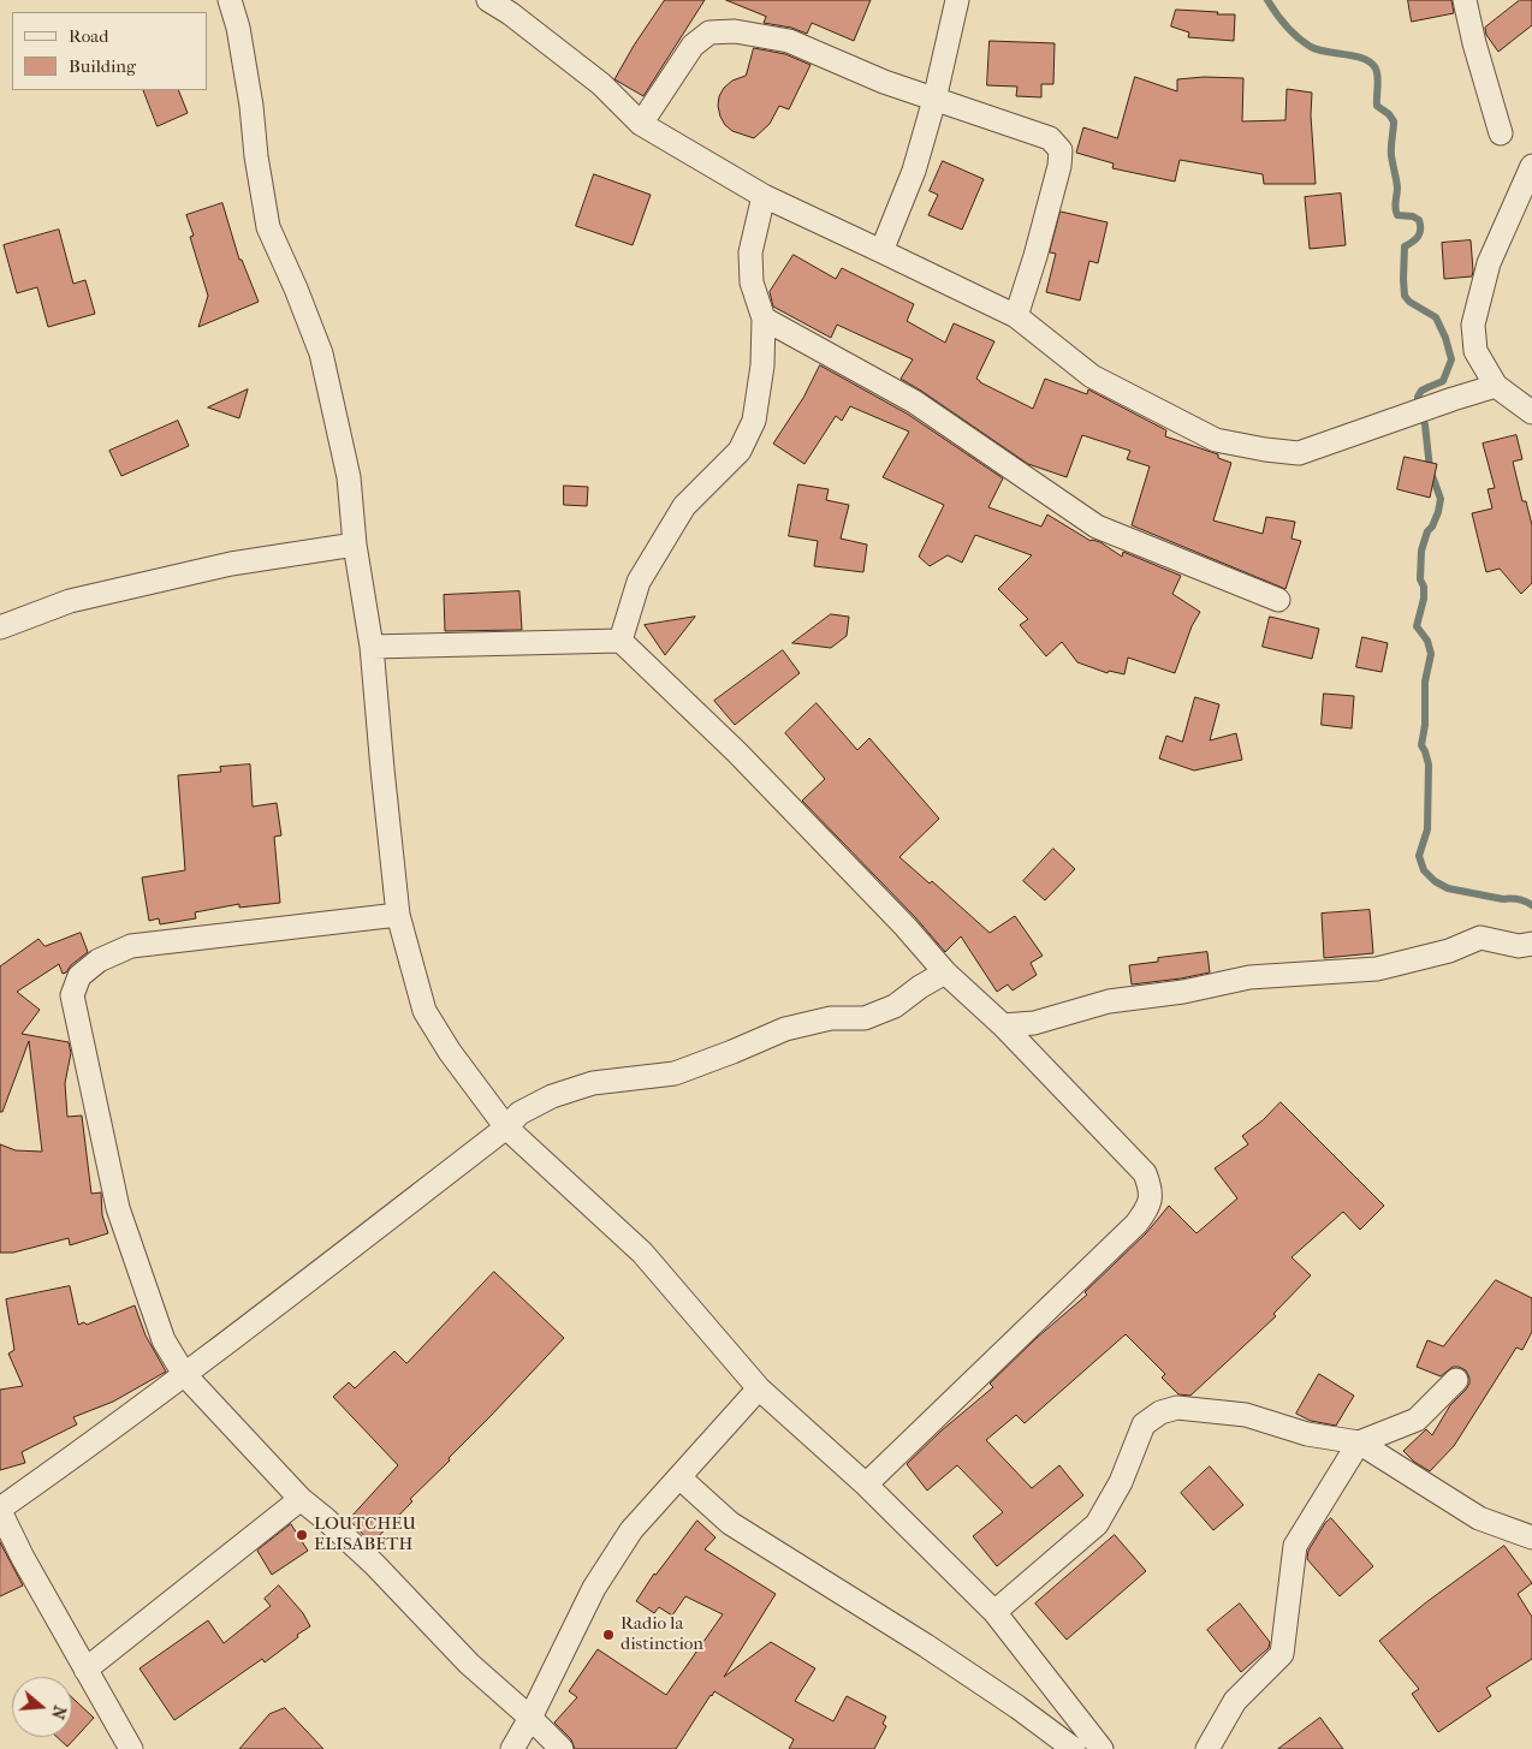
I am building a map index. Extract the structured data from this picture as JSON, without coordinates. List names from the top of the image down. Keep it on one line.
{"places":["LOUTCHEU ELISABETH","Radio la distinction"],"legend":["Road","Building"],"north":"right"}
